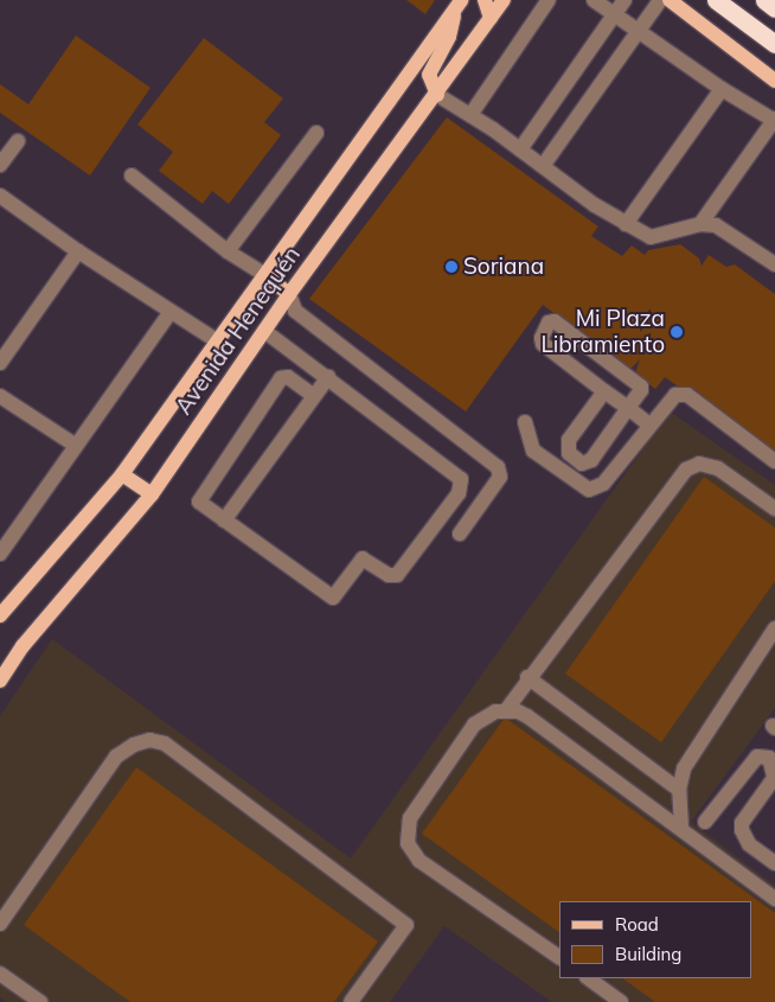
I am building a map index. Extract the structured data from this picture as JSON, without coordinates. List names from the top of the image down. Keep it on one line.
{"streets":{"main road":["Avenida Henequén"]},"places":["Soriana","Mi Plaza Libramiento"],"legend":["Road","Building"]}
